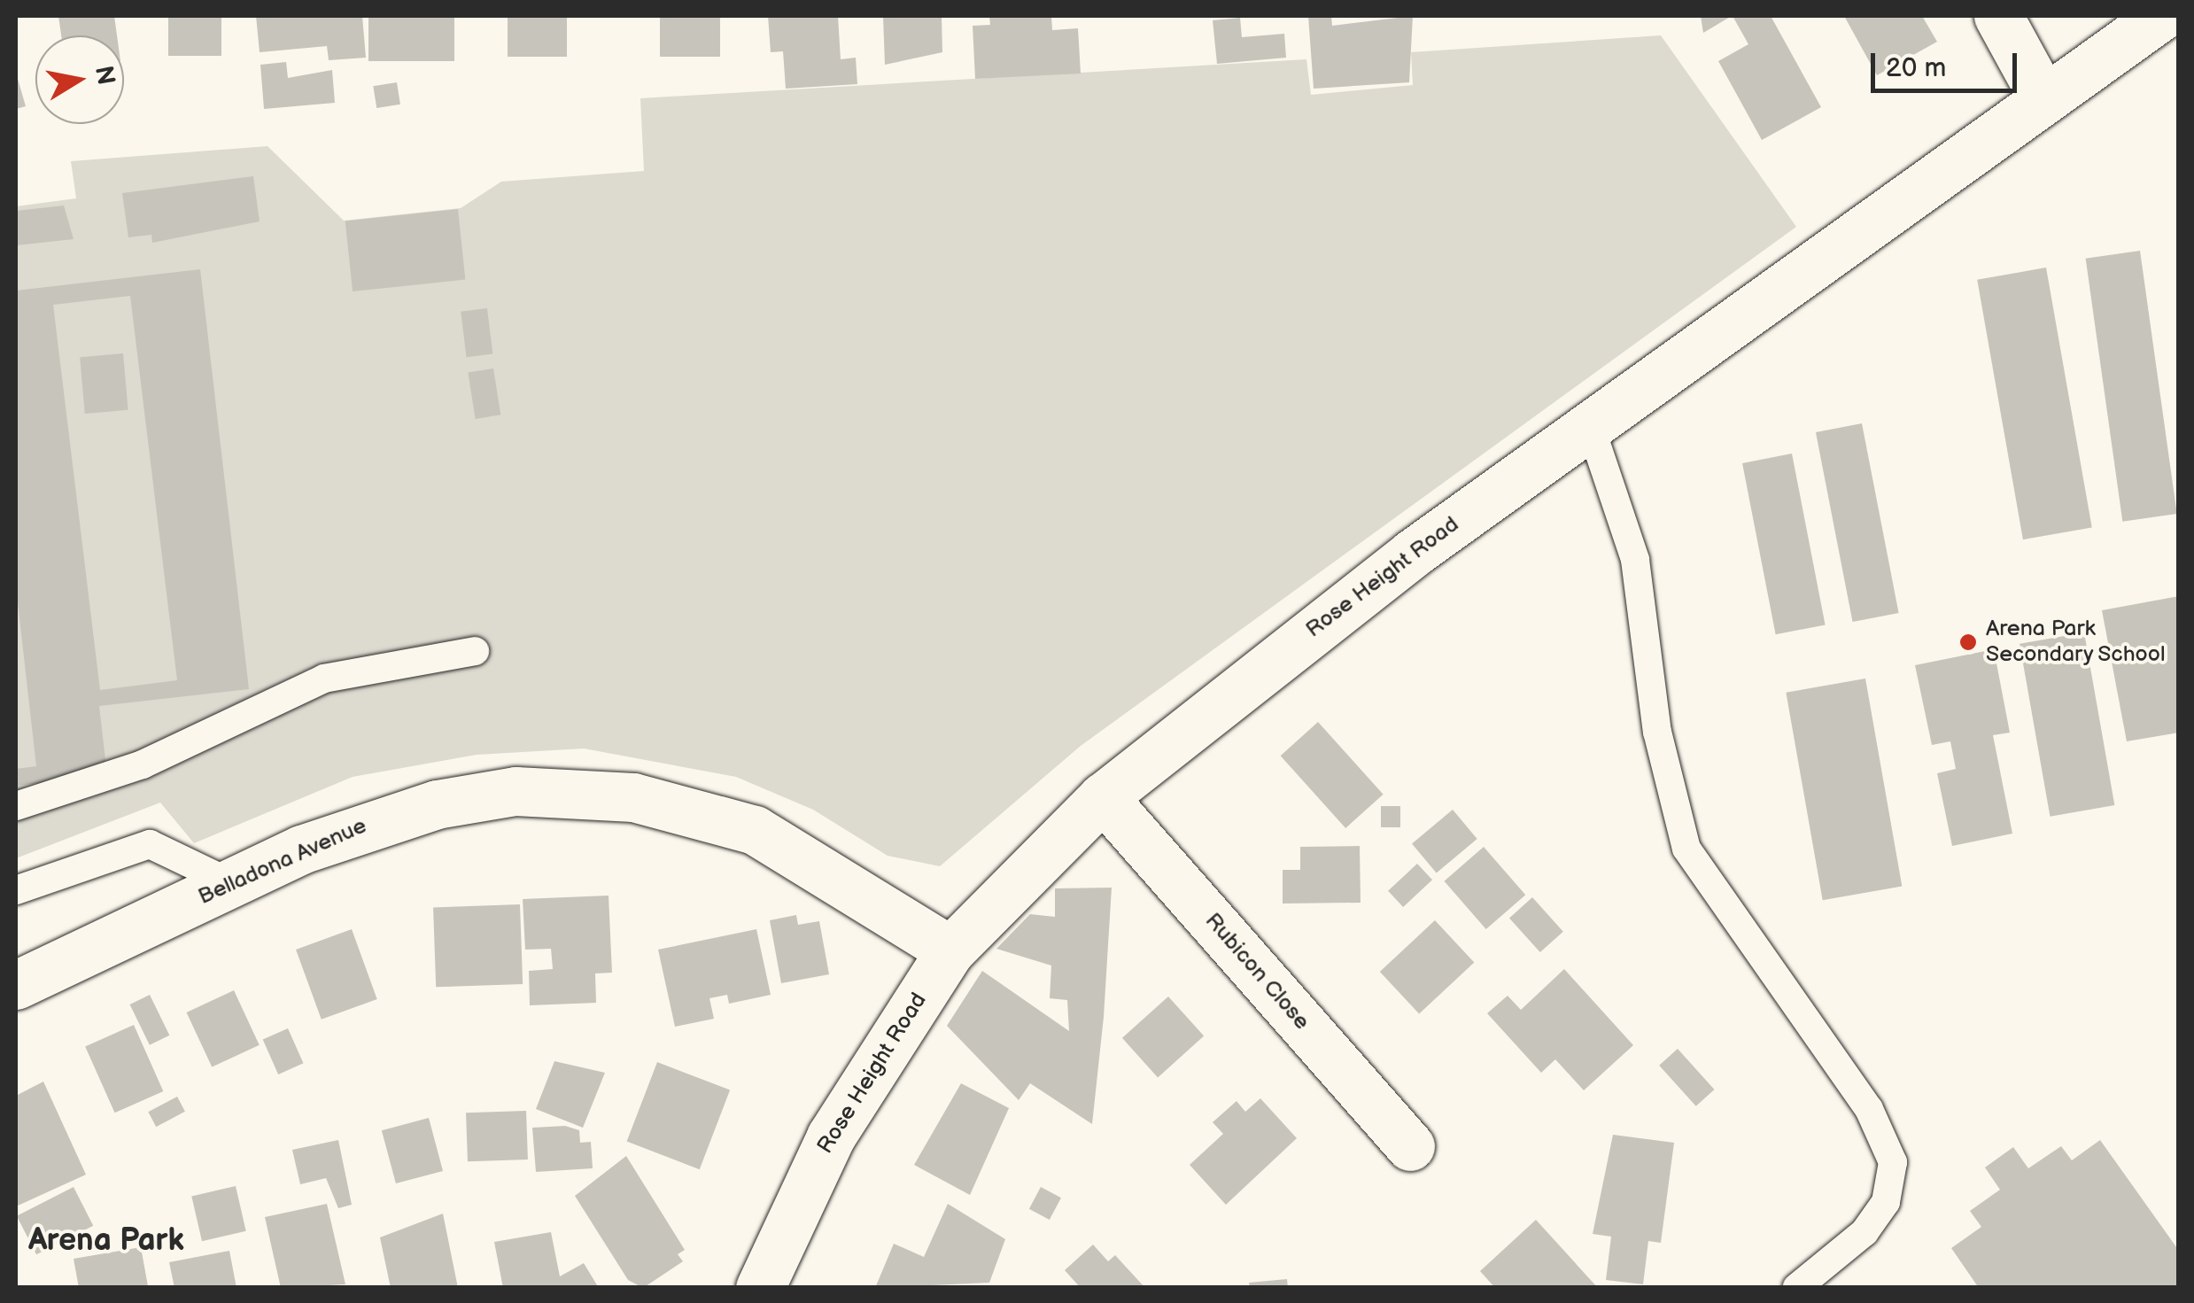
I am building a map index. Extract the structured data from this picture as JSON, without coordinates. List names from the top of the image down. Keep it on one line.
{"streets":{"street":["Rose Height Road","Belladona Avenue","Rubicon Close"]},"crossings":[["Rose Height Road","Belladona Avenue"],["Rose Height Road","Rubicon Close"]],"districts":["Arena Park"],"places":["Arena Park Secondary School"],"scale_bar":"20 m","north":"right"}
